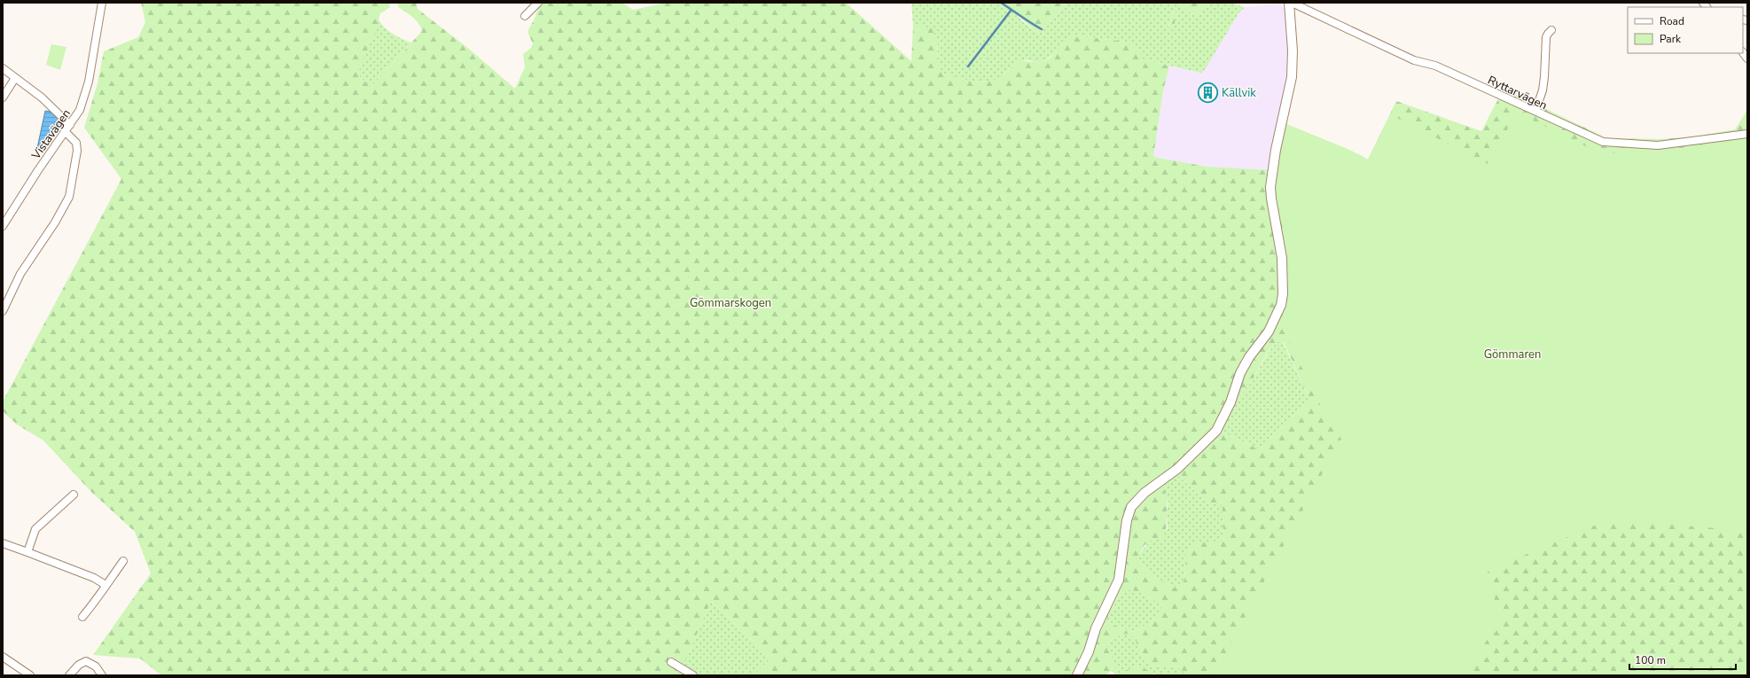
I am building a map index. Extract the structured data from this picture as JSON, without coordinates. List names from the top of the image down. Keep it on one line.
{"streets":{"street":["Ryttarvägen","Vistavägen"]},"parks":["Gömmarskogen","Gömmaren"],"places":{"building":["Källvik"]},"legend":["Road","Park"],"scale_bar":"100 m"}
